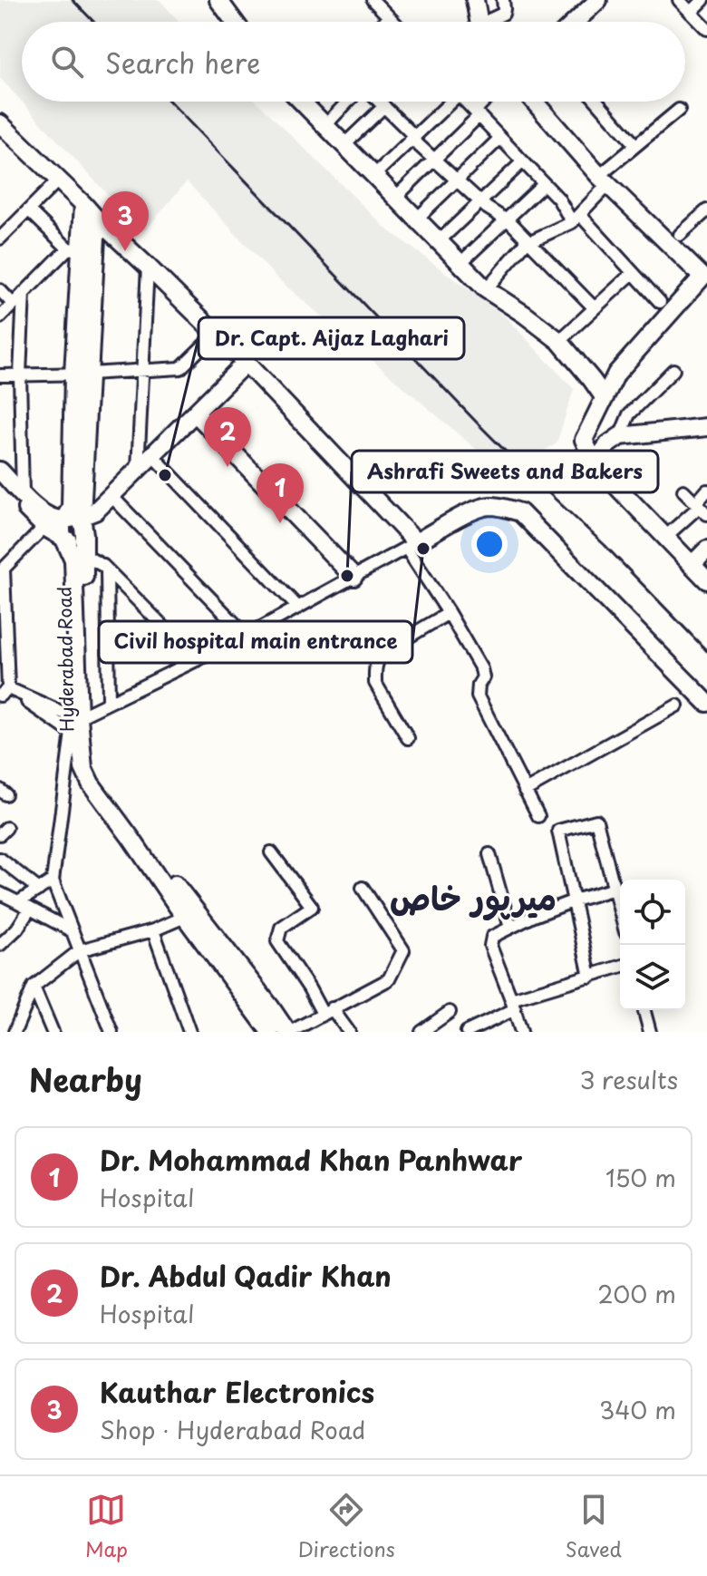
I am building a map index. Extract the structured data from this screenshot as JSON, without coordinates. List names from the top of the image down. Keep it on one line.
{"streets":{"main road":["Hyderabad Road"]},"districts":["میرپور خاص"],"places":["Dr. Capt. Aijaz Laghari","Civil hospital main entrance","Ashrafi Sweets and Bakers"],"page":{"search":"Search here","pins":["3","2","1"],"heading":["Nearby","3 results"],"list":[{"mark":"1","name":"Dr. Mohammad Khan Panhwar","note":"Hospital","value":"150 m"},{"mark":"2","name":"Dr. Abdul Qadir Khan","note":"Hospital","value":"200 m"},{"mark":"3","name":"Kauthar Electronics","note":"Shop · Hyderabad Road","value":"340 m"}],"nav":["Map","Directions","Saved"]}}
